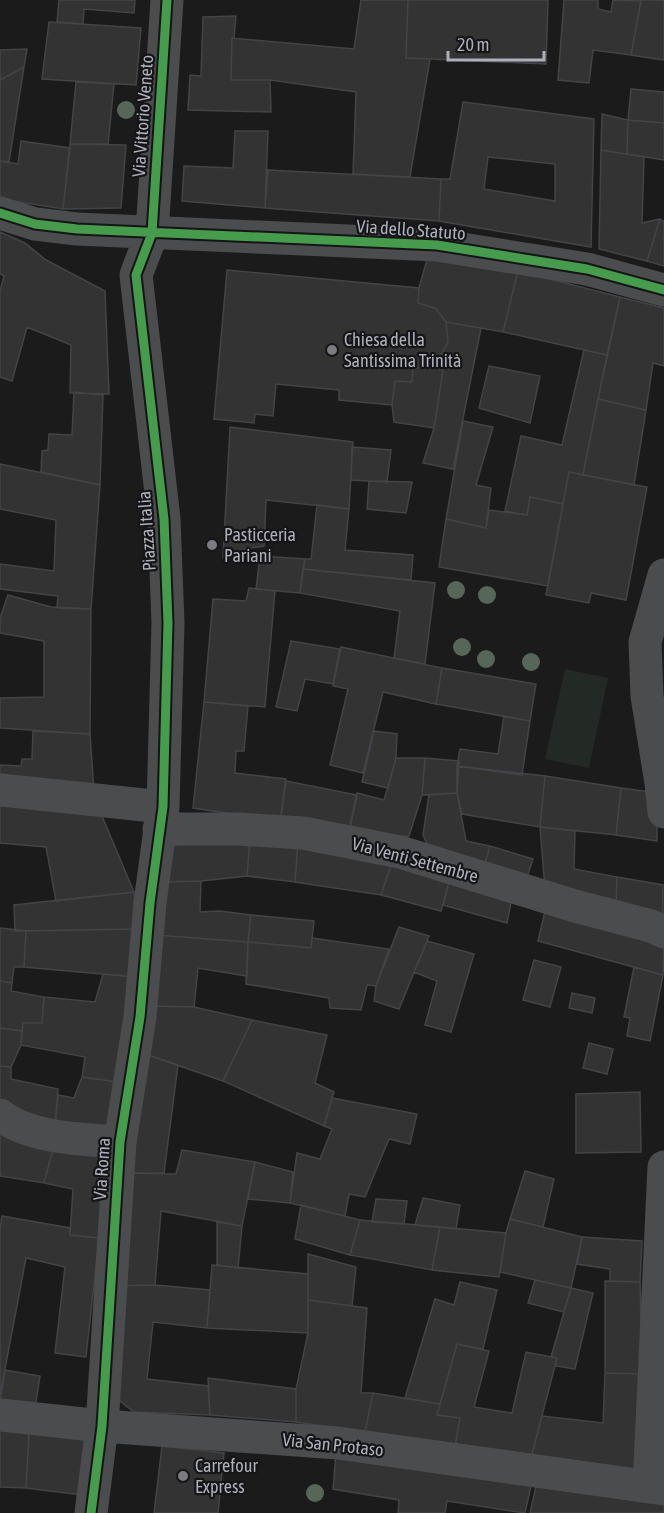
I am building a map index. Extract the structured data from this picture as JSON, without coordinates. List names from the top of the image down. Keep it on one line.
{"streets":{"street":["Via Vittorio Veneto","Via dello Statuto","Piazza Italia","Via Venti Settembre","Via Roma","Via San Protaso"]},"crossings":[["Via Vittorio Veneto","Via dello Statuto"],["Via Vittorio Veneto","Piazza Italia"],["Via dello Statuto","Piazza Italia"],["Piazza Italia","Via Venti Settembre"],["Piazza Italia","Via Roma"],["Via Venti Settembre","Via Roma"],["Via Roma","Via San Protaso"]],"places":["Chiesa della Santissima Trinità","Pasticceria Pariani","Carrefour Express"],"scale_bar":"20 m"}
